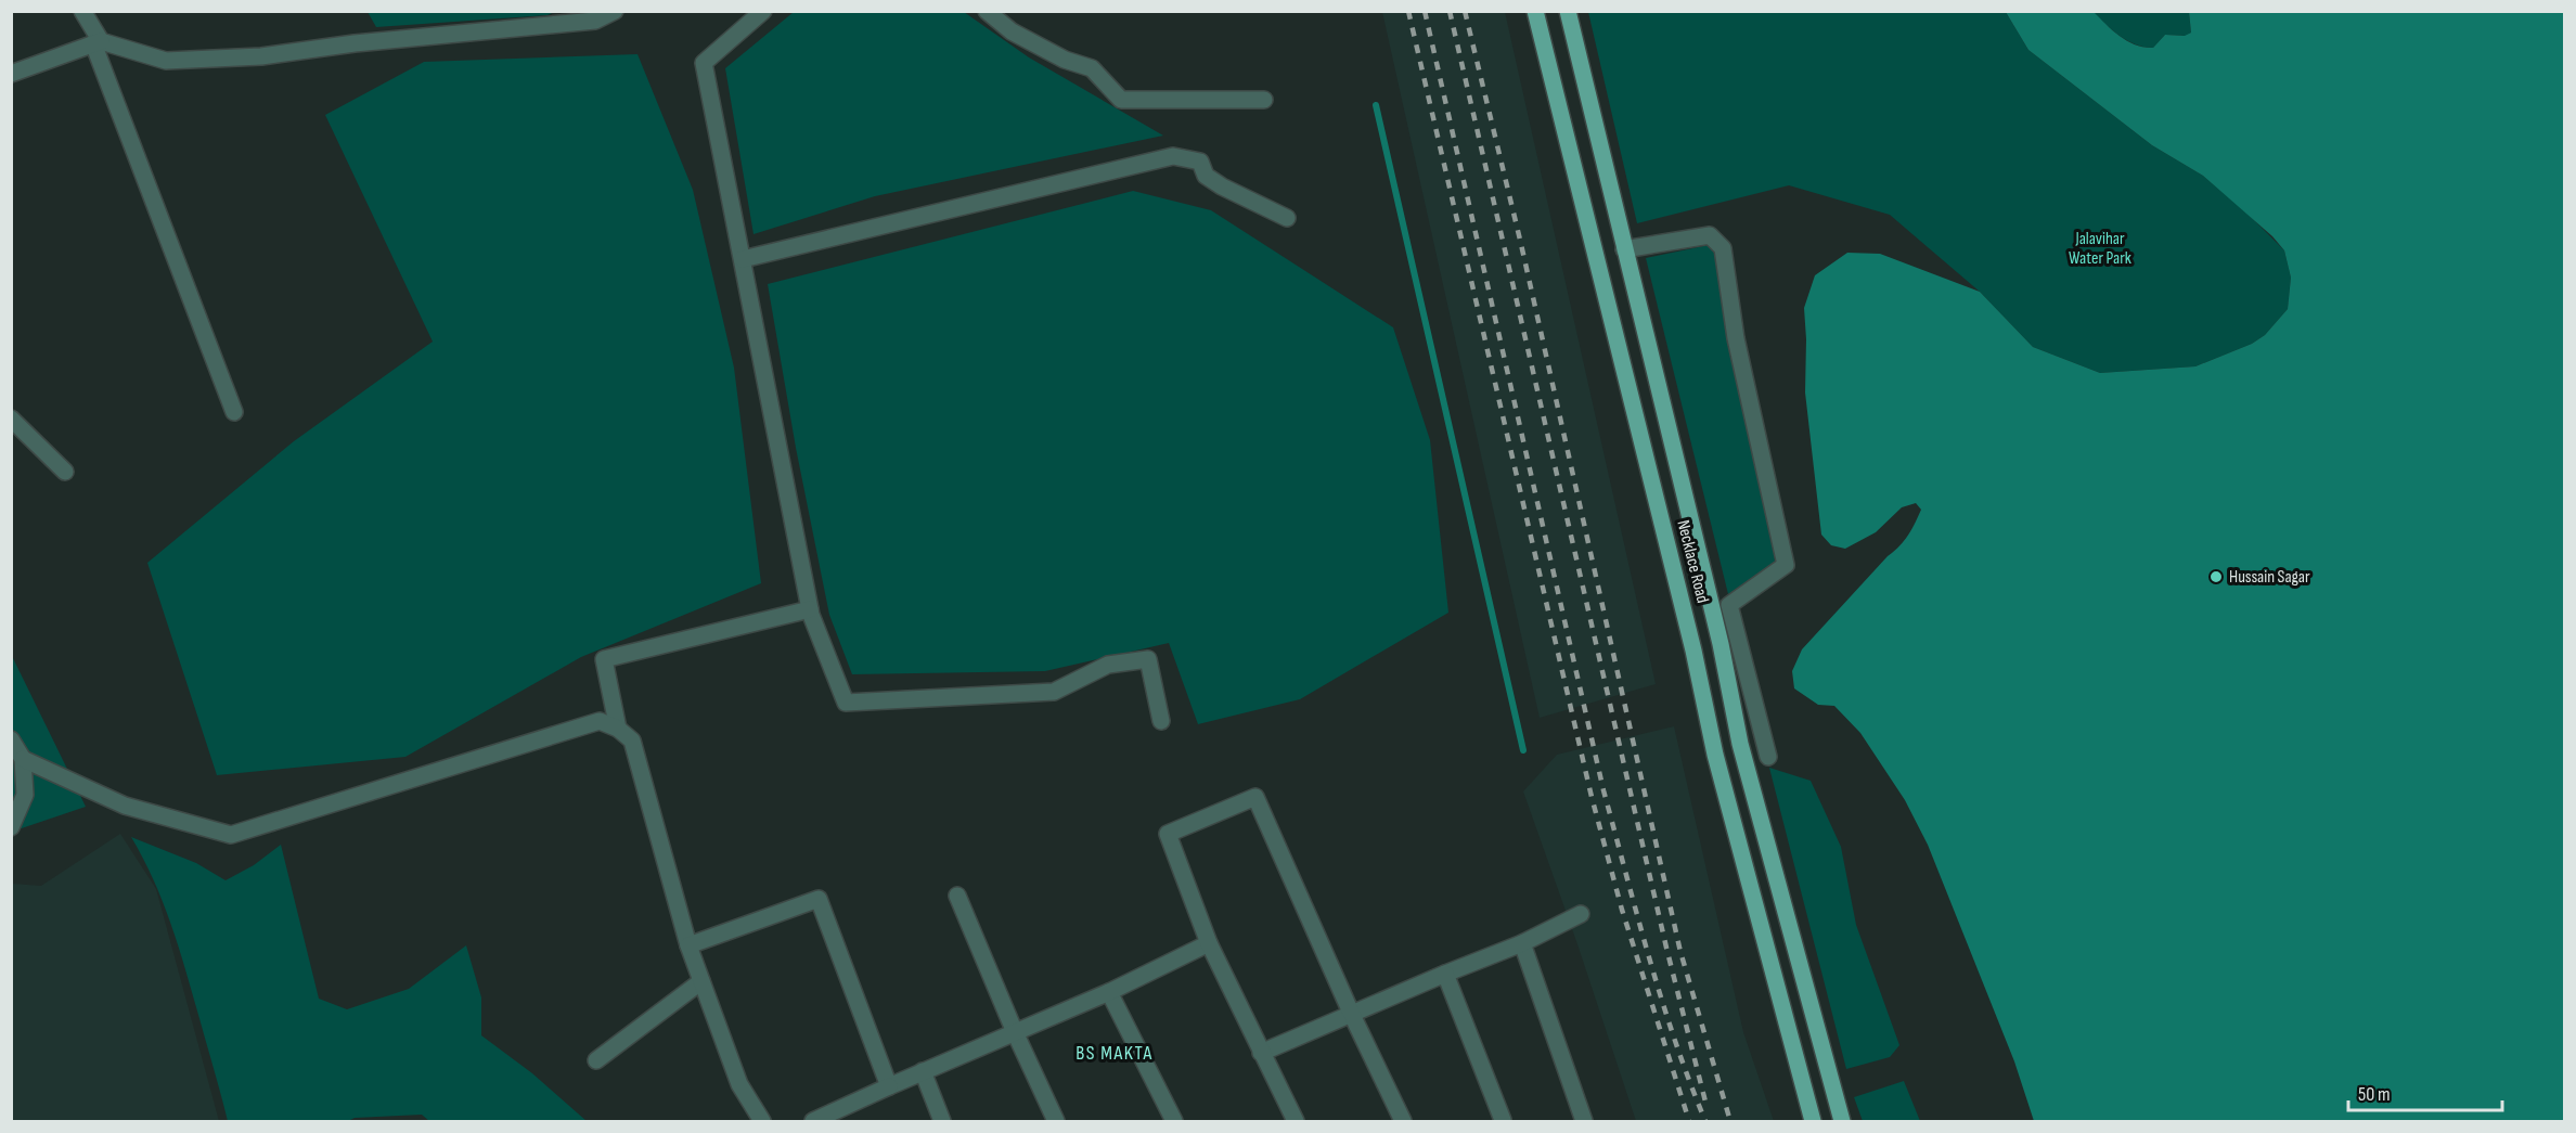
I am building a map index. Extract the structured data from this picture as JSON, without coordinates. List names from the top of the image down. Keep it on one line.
{"streets":{"main road":["Necklace Road"]},"districts":["BS MAKTA"],"parks":["Jalavihar Water Park"],"places":["Hussain Sagar"],"scale_bar":"50 m"}
